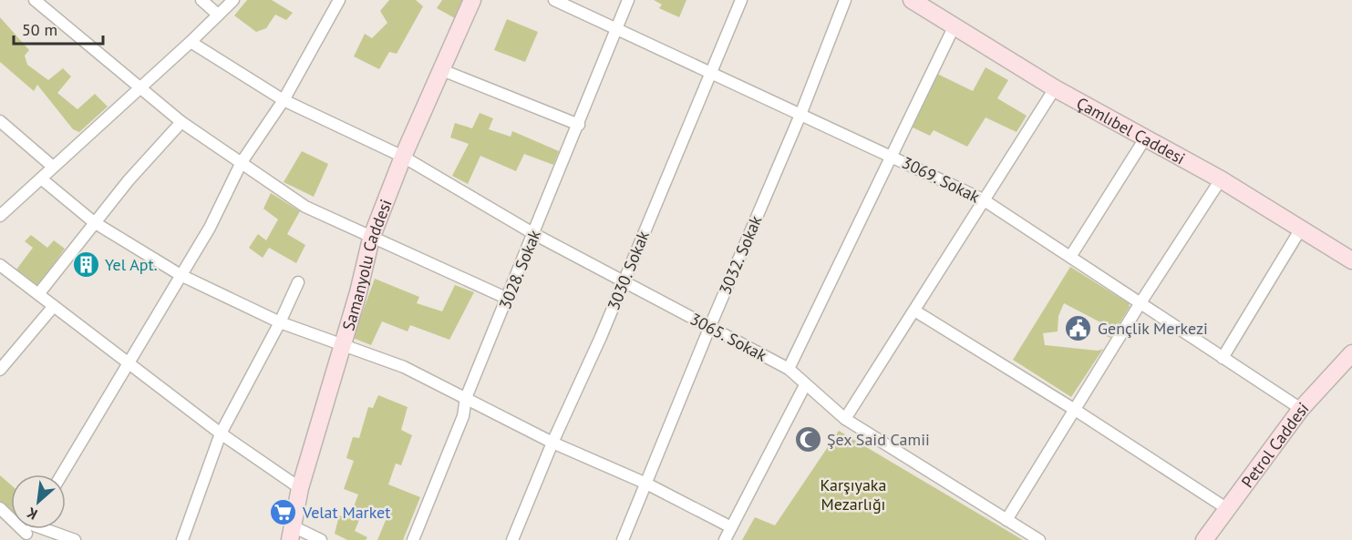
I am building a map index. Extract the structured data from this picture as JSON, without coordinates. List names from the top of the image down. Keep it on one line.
{"streets":{"street":["Çamlıbel Caddesi","3069. Sokak","3032. Sokak","Samanyolu Caddesi","3028. Sokak","3030. Sokak","3065. Sokak","Petrol Caddesi"]},"crossings":[["3069. Sokak","3032. Sokak"],["3069. Sokak","3028. Sokak"],["3069. Sokak","3030. Sokak"],["3069. Sokak","Petrol Caddesi"],["3032. Sokak","3065. Sokak"],["Samanyolu Caddesi","3065. Sokak"],["3028. Sokak","3065. Sokak"],["3030. Sokak","3065. Sokak"]],"parks":["Karşıyaka Mezarlığı"],"places":{"building":["Yel Apt."],"public building":["Gençlik Merkezi"],"mosque":["Şex Said Camii"],"supermarket":["Velat Market"]},"scale_bar":"50 m","north":"bottom left"}
